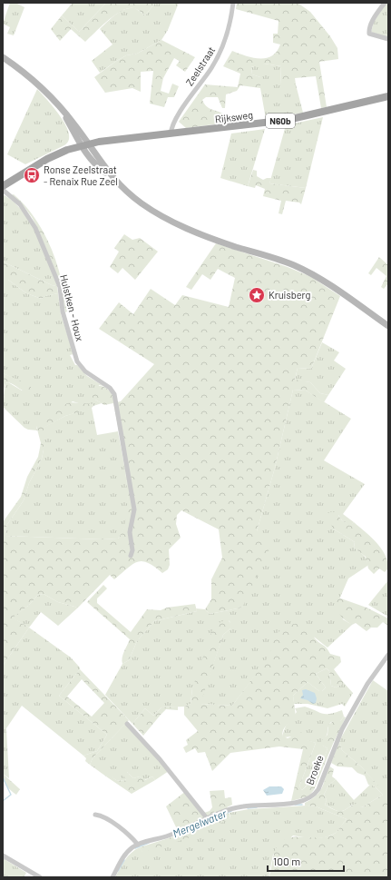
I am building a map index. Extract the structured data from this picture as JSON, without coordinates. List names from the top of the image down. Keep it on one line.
{"streets":{"main road":["Rijksweg","N60b"],"street":["Zeelstraat","Hulstken - Houx","Broeke"]},"crossings":[["Zeelstraat","Rijksweg"],["Rijksweg","N60b"]],"water":["Mergelwater"],"places":{"bus stop":["Ronse Zeelstraat - Renaix Rue Zeel"],"place":["Kruisberg"]},"scale_bar":"100 m"}
